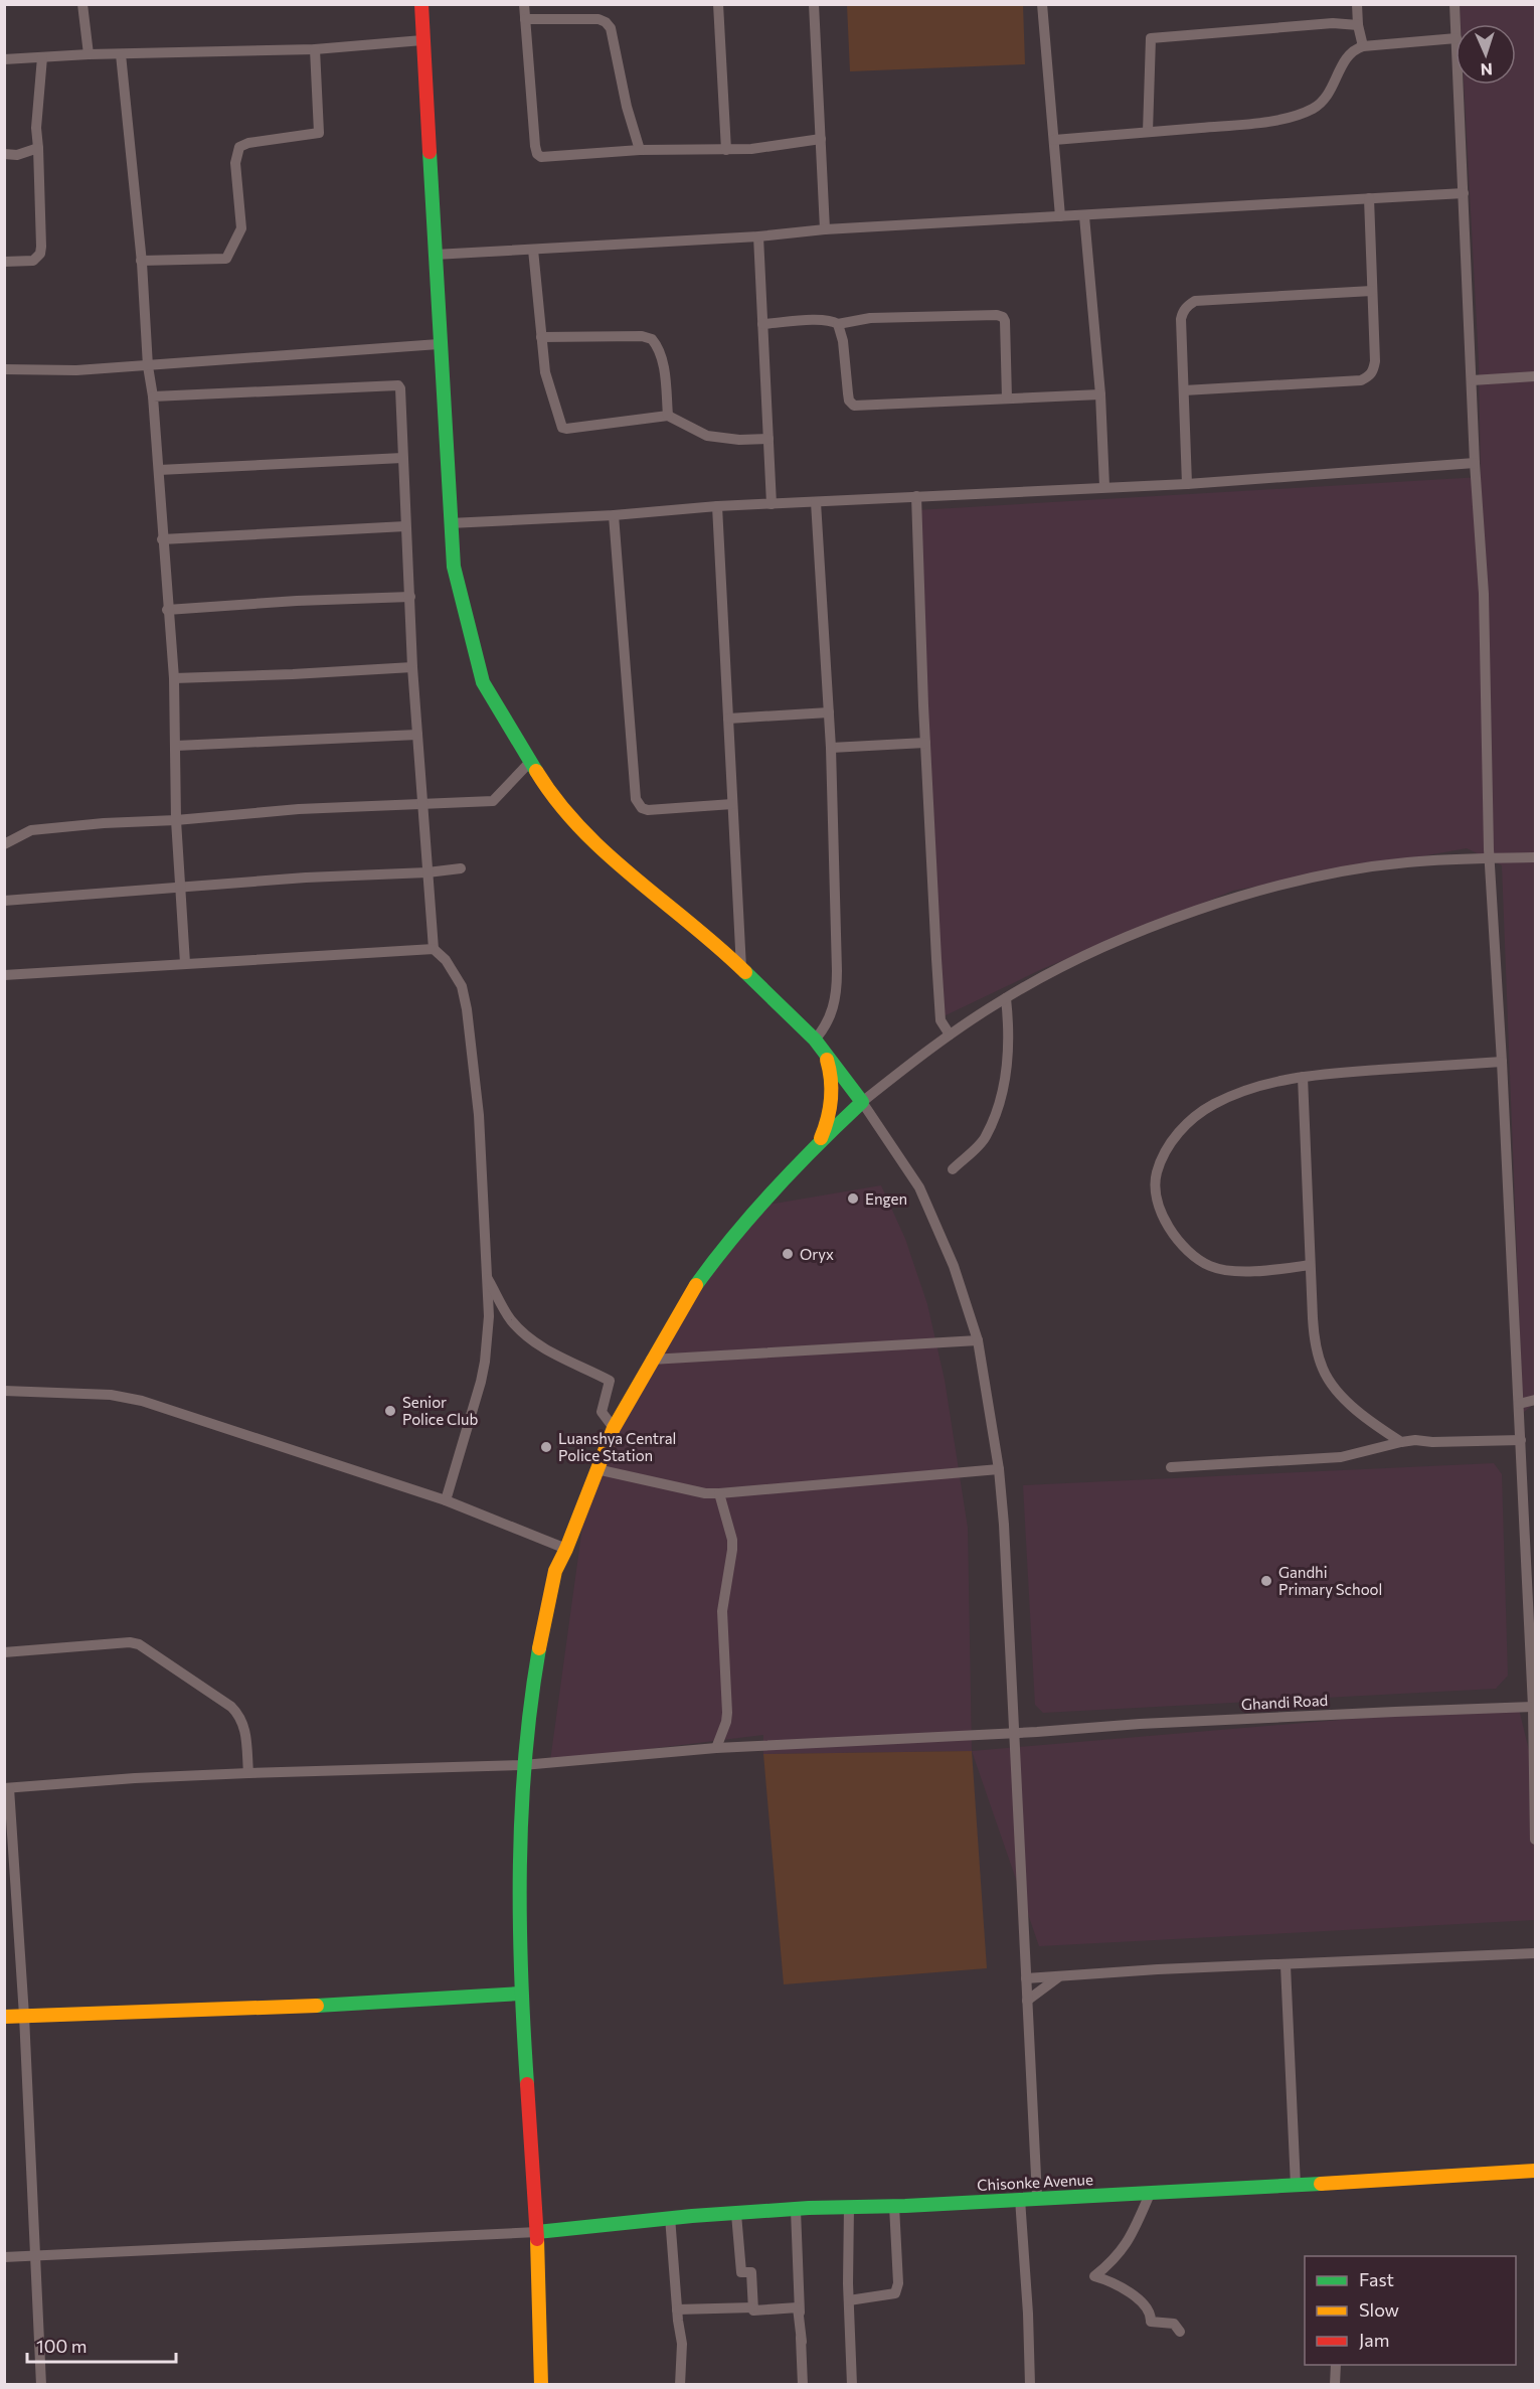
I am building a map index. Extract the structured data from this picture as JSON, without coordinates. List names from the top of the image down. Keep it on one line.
{"streets":{"main road":["Chisonke Avenue"],"street":["Ghandi Road"]},"places":["Engen","Oryx","Senior Police Club","Luanshya Central Police Station","Gandhi Primary School"],"legend":["Fast","Slow","Jam"],"scale_bar":"100 m","north":"bottom"}
